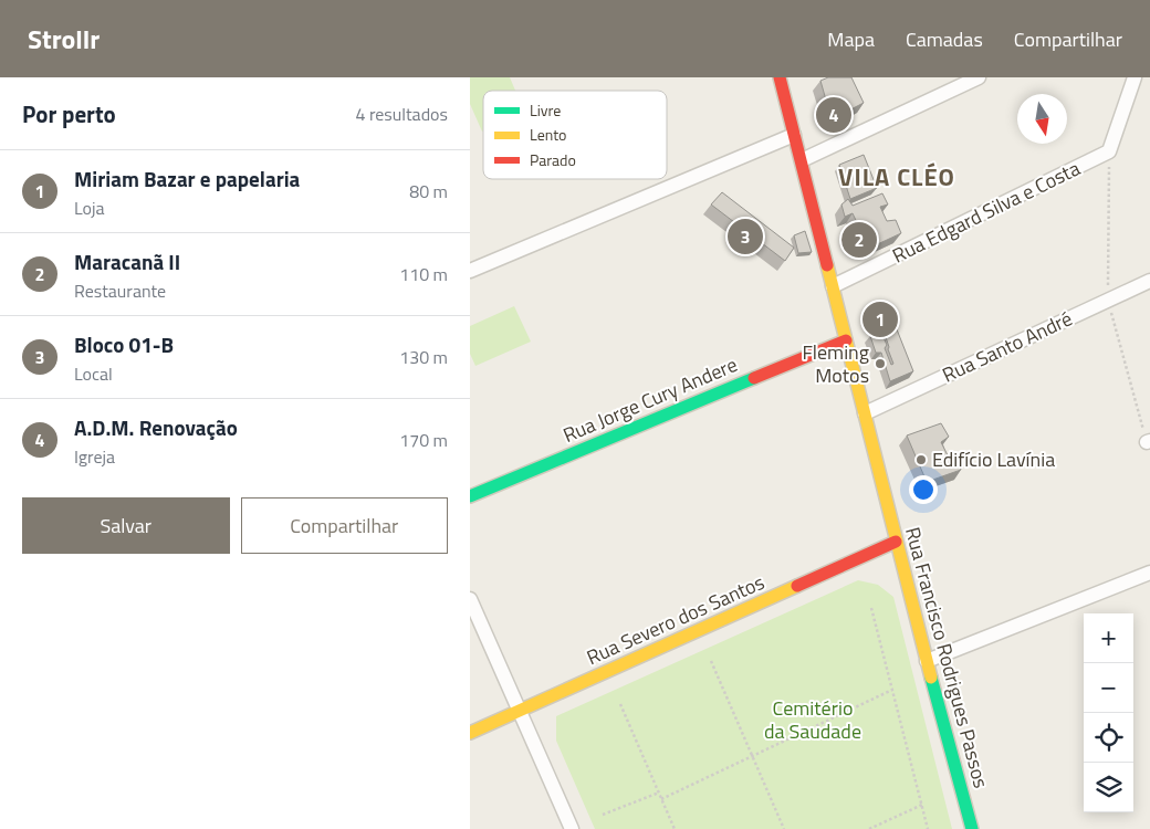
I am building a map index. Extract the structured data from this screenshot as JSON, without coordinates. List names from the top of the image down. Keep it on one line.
{"streets":{"street":["Rua Edgard Silva e Costa","Rua Santo André","Rua Jorge Cury Andere","Rua Severo dos Santos","Rua Francisco Rodrigues Passos"]},"crossings":[["Rua Edgard Silva e Costa","Rua Francisco Rodrigues Passos"],["Rua Santo André","Rua Francisco Rodrigues Passos"],["Rua Jorge Cury Andere","Rua Francisco Rodrigues Passos"],["Rua Severo dos Santos","Rua Francisco Rodrigues Passos"]],"districts":["VILA CLÉO"],"parks":["Cemitério da Saudade"],"places":["Fleming Motos","Edifício Lavínia"],"legend":["Livre","Lento","Parado"],"north":"bottom","page":{"header":"Strollr","nav":["Mapa","Camadas","Compartilhar"],"heading":["Por perto","4 resultados"],"pins":["4","3","2","1"],"list":[{"mark":"1","name":"Miriam Bazar e papelaria","note":"Loja","value":"80 m"},{"mark":"2","name":"Maracanã II","note":"Restaurante","value":"110 m"},{"mark":"3","name":"Bloco 01-B","note":"Local","value":"130 m"},{"mark":"4","name":"A.D.M. Renovação","note":"Igreja","value":"170 m"}],"buttons":["Salvar","Compartilhar"],"map_buttons":["+","−"]}}
